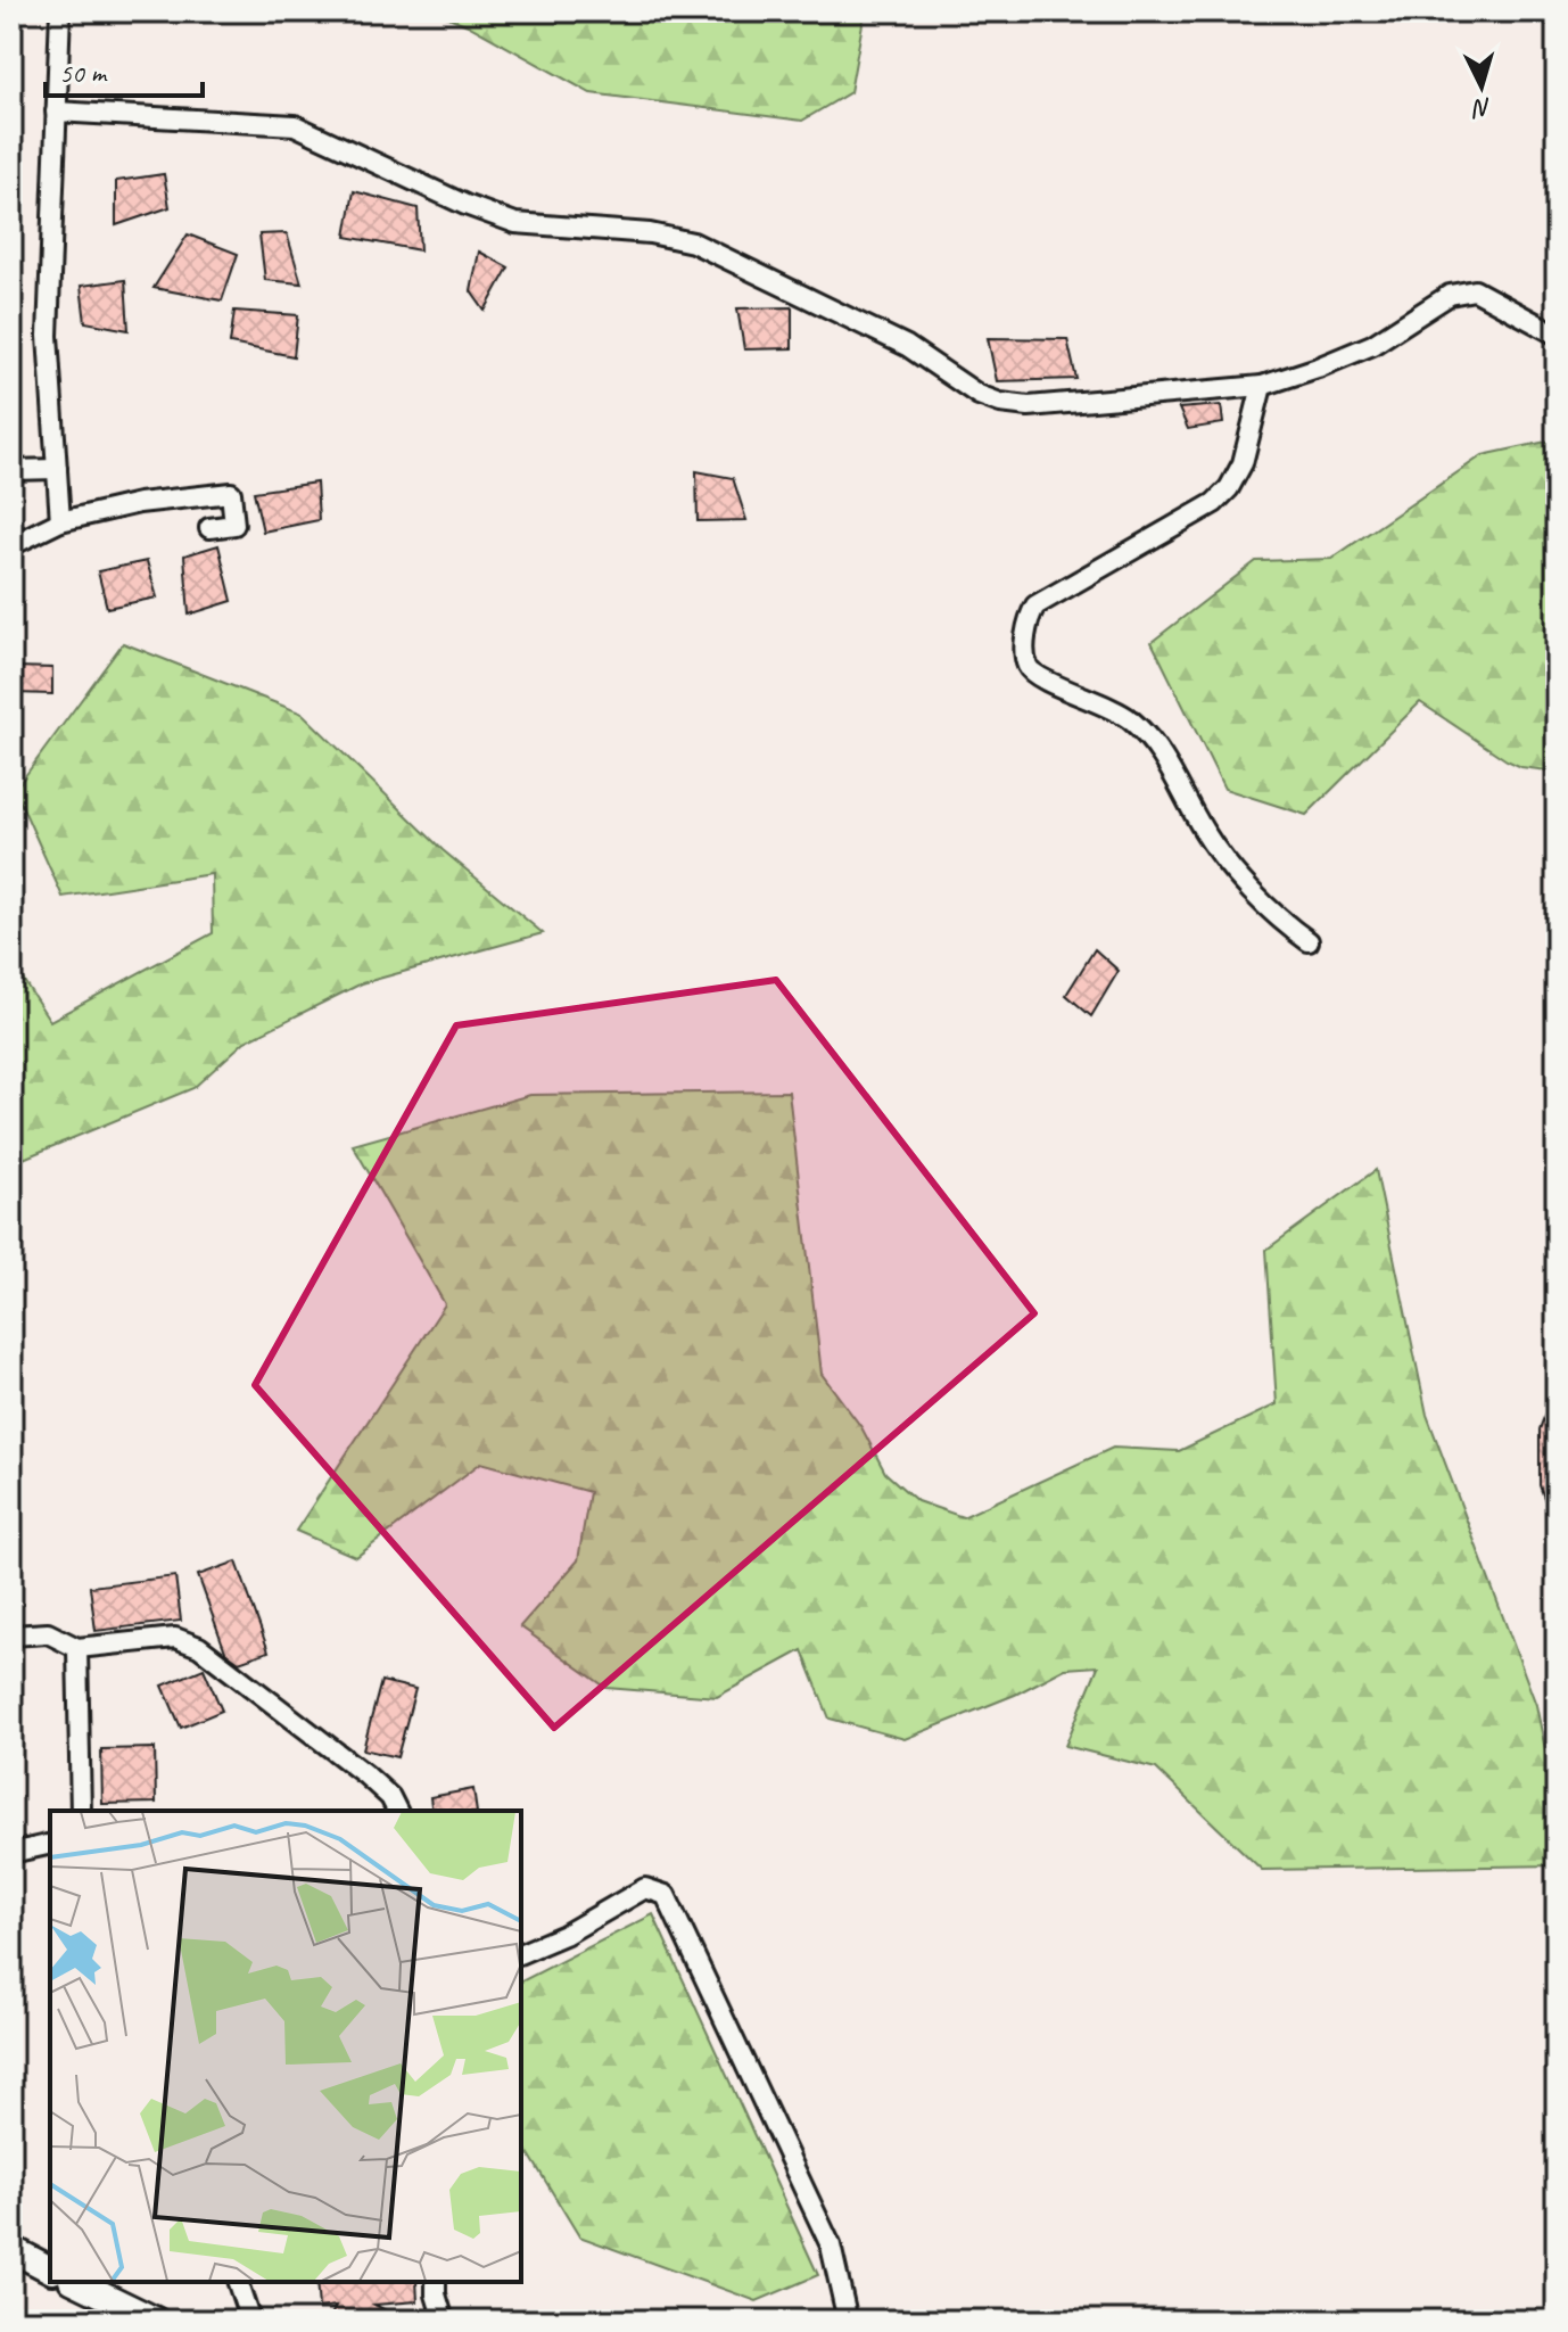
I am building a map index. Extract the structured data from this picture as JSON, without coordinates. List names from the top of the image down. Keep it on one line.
{"scale_bar":"50 m","north":"bottom"}
